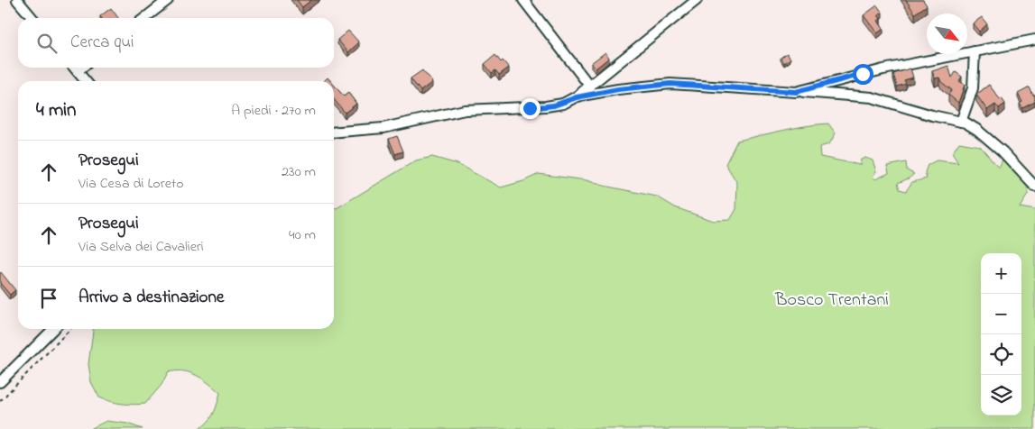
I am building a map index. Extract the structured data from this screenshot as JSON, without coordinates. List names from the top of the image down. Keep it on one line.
{"parks":["Bosco Trentani"],"north":"bottom right","page":{"search":"Cerca qui","heading":["4 min","A piedi · 270 m"],"list":[["Prosegui","Via Cesa di Loreto","230 m"],["Prosegui","Via Selva dei Cavalieri","40 m"],"Arrivo a destinazione"],"map_buttons":["+","−"]}}
